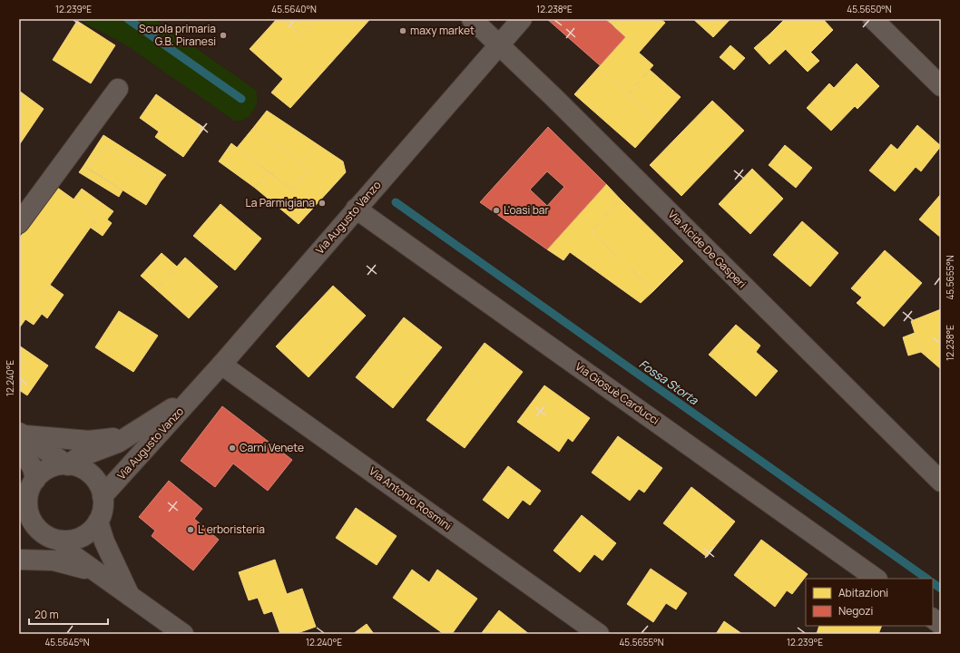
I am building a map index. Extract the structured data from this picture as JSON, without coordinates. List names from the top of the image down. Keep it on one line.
{"streets":{"street":["Via Augusto Vanzo","Via Alcide De Gasperi","Via Giosuè Carducci","Via Antonio Rosmini"]},"crossings":[["Via Augusto Vanzo","Via Alcide De Gasperi"],["Via Augusto Vanzo","Via Giosuè Carducci"],["Via Augusto Vanzo","Via Antonio Rosmini"]],"water":["Fossa Storta"],"places":["maxy market","Scuola primaria G.B. Piranesi","La Parmigiana","L'oasi bar","Carni Venete","L' erboristeria"],"legend":["Abitazioni","Negozi"],"scale_bar":"20 m","coordinates":["12.239°E","45.5640°N","12.238°E","45.5650°N","45.5655°N","12.240°E","45.5645°N"]}
